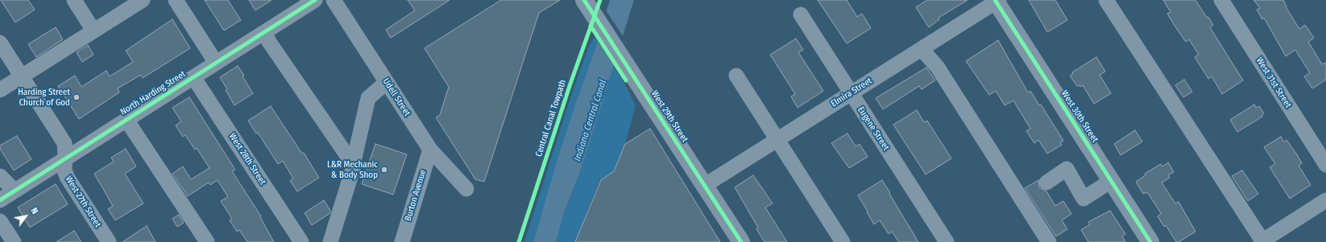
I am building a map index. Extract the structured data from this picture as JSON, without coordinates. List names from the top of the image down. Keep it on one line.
{"streets":{"main road":["West 29th Street","West 30th Street"],"street":["West 31st Street","Elmira Street","North Harding Street","Udell Street","Eugene Street","West 28th Street","Burton Avenue","West 27th Street"],"cycle path":["Central Canal Towpath"]},"crossings":[["Elmira Street","West 29th Street"],["Elmira Street","West 30th Street"],["Elmira Street","Eugene Street"],["North Harding Street","West 28th Street"],["North Harding Street","West 27th Street"],["Udell Street","Burton Avenue"]],"water":["Indiana Central Canal"],"places":["Harding Street Church of God","L&R Mechanic & Body Shop"],"north":"top right"}
